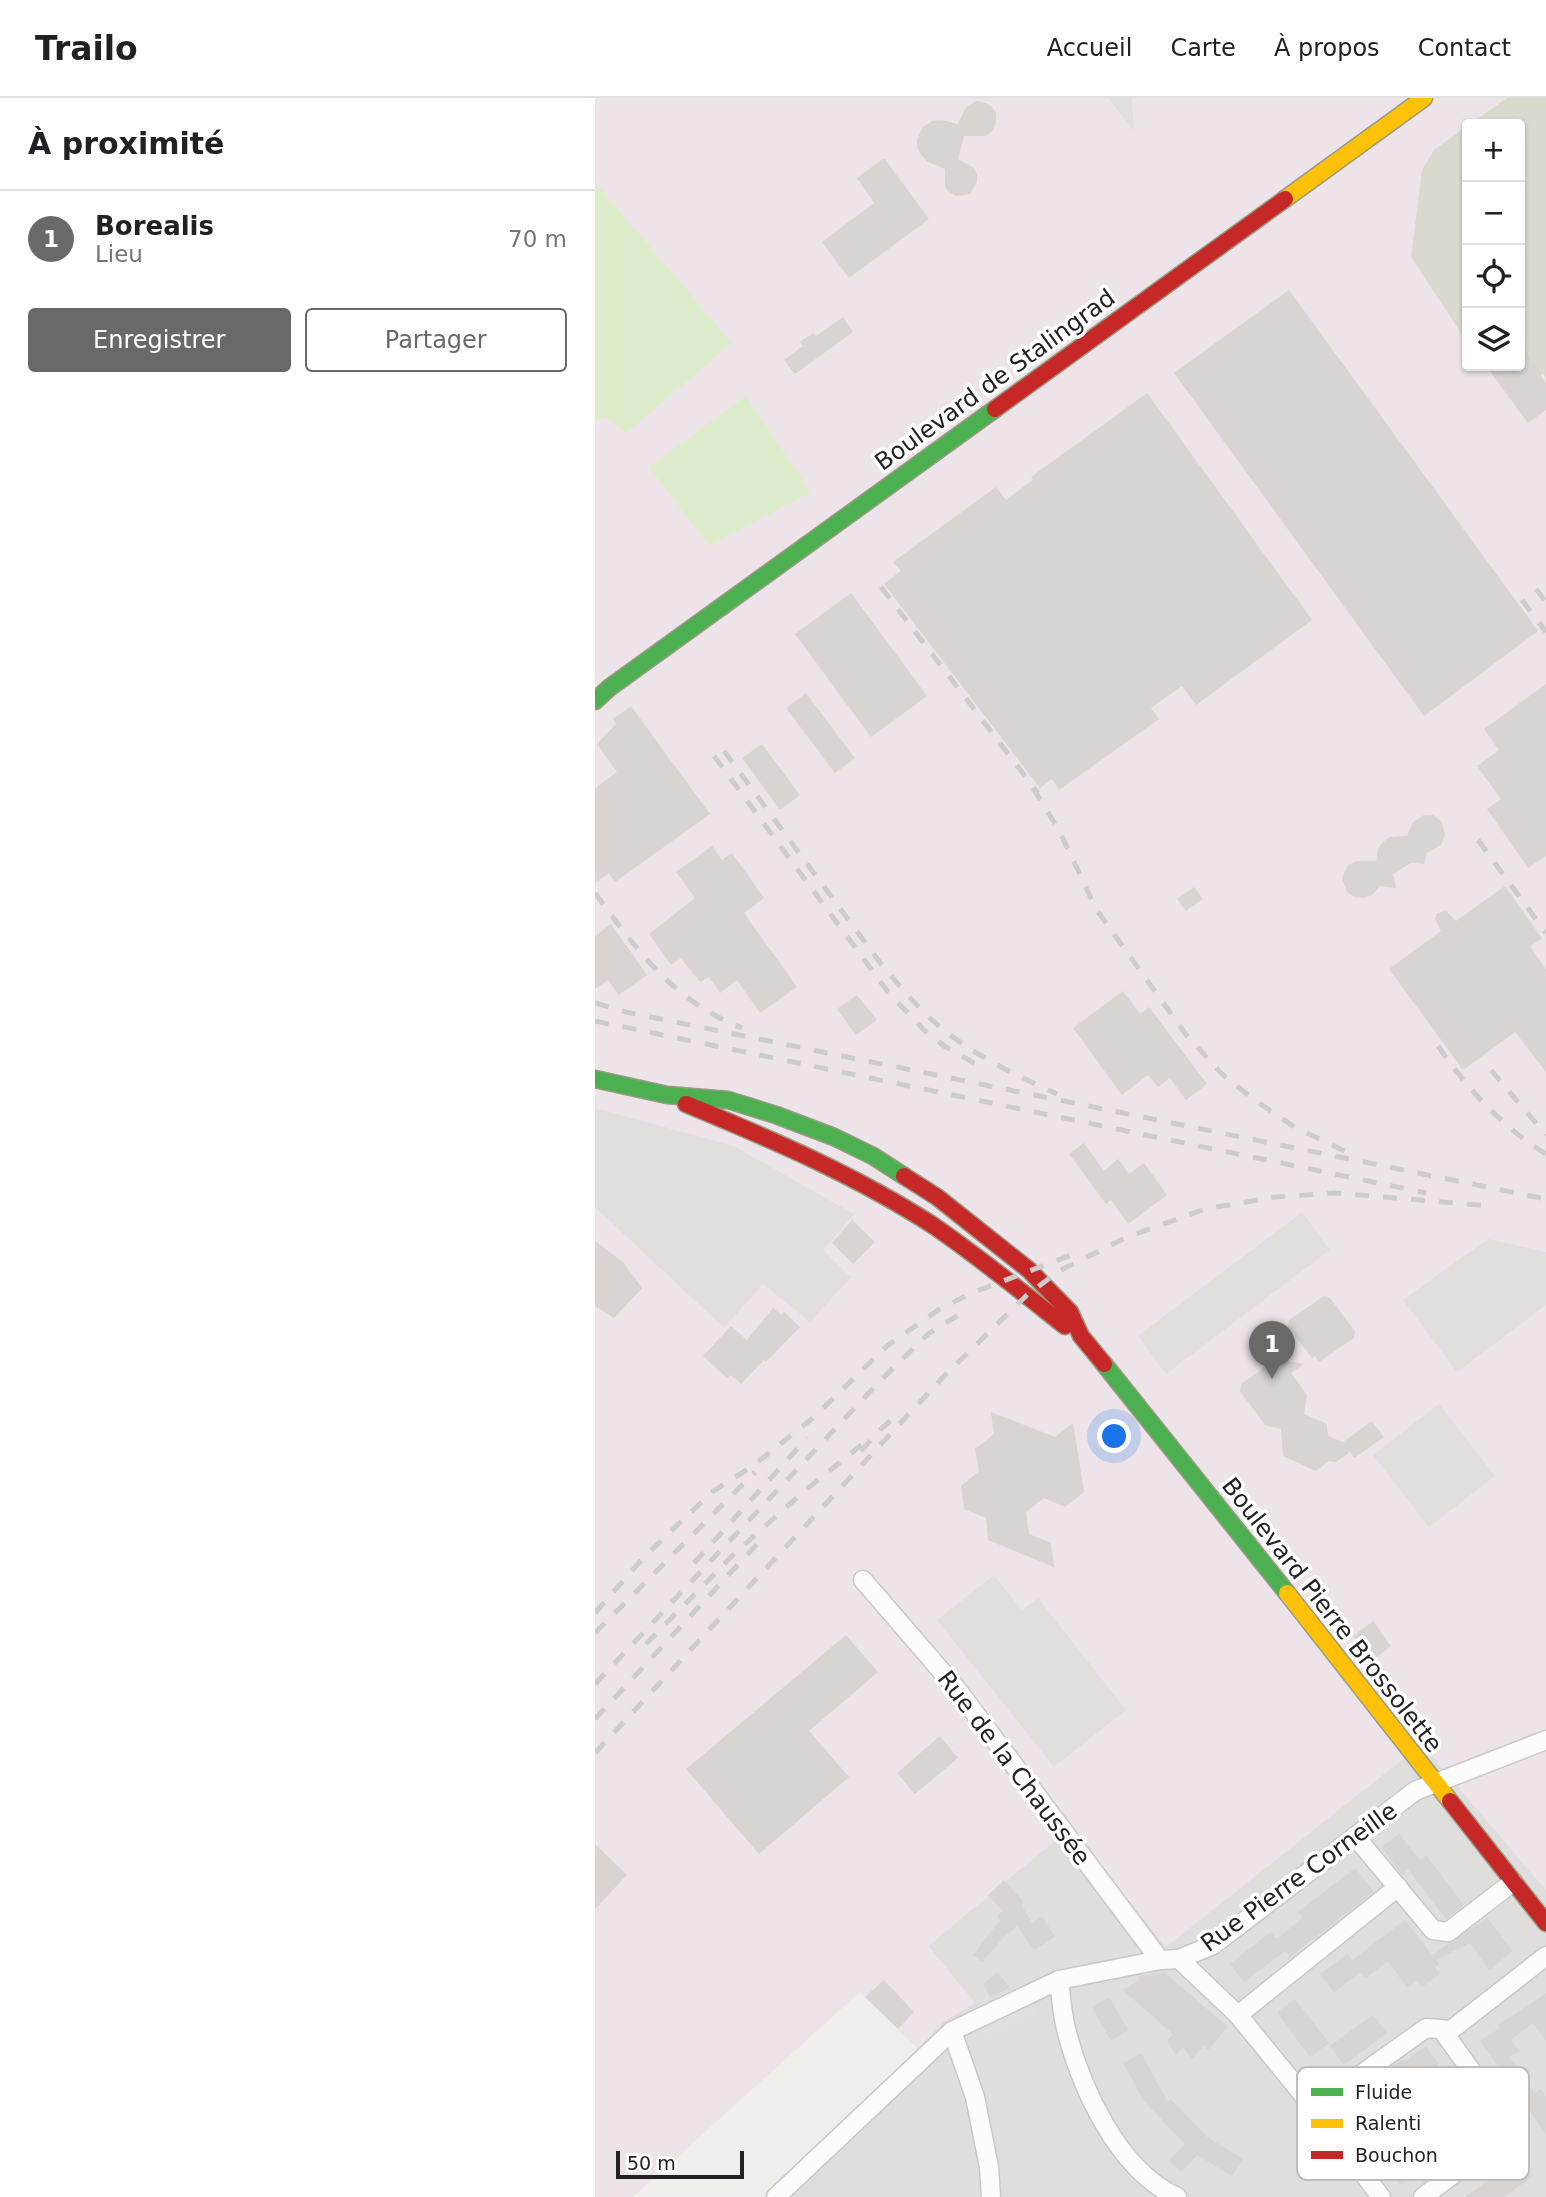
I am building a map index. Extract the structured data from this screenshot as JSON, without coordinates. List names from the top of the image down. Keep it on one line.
{"streets":{"main road":["Boulevard de Stalingrad","Boulevard Pierre Brossolette"],"street":["Rue de la Chaussée","Rue Pierre Corneille"]},"crossings":[["Boulevard Pierre Brossolette","Rue Pierre Corneille"],["Rue de la Chaussée","Rue Pierre Corneille"]],"legend":["Fluide","Ralenti","Bouchon"],"scale_bar":"50 m","page":{"header":"Trailo","nav":["Accueil","Carte","À propos","Contact"],"heading":"À proximité","map_buttons":["+","−"],"list":[{"mark":"1","name":"Borealis","note":"Lieu","value":"70 m"}],"buttons":["Enregistrer","Partager"],"pins":"1","scale":"50 m"}}
